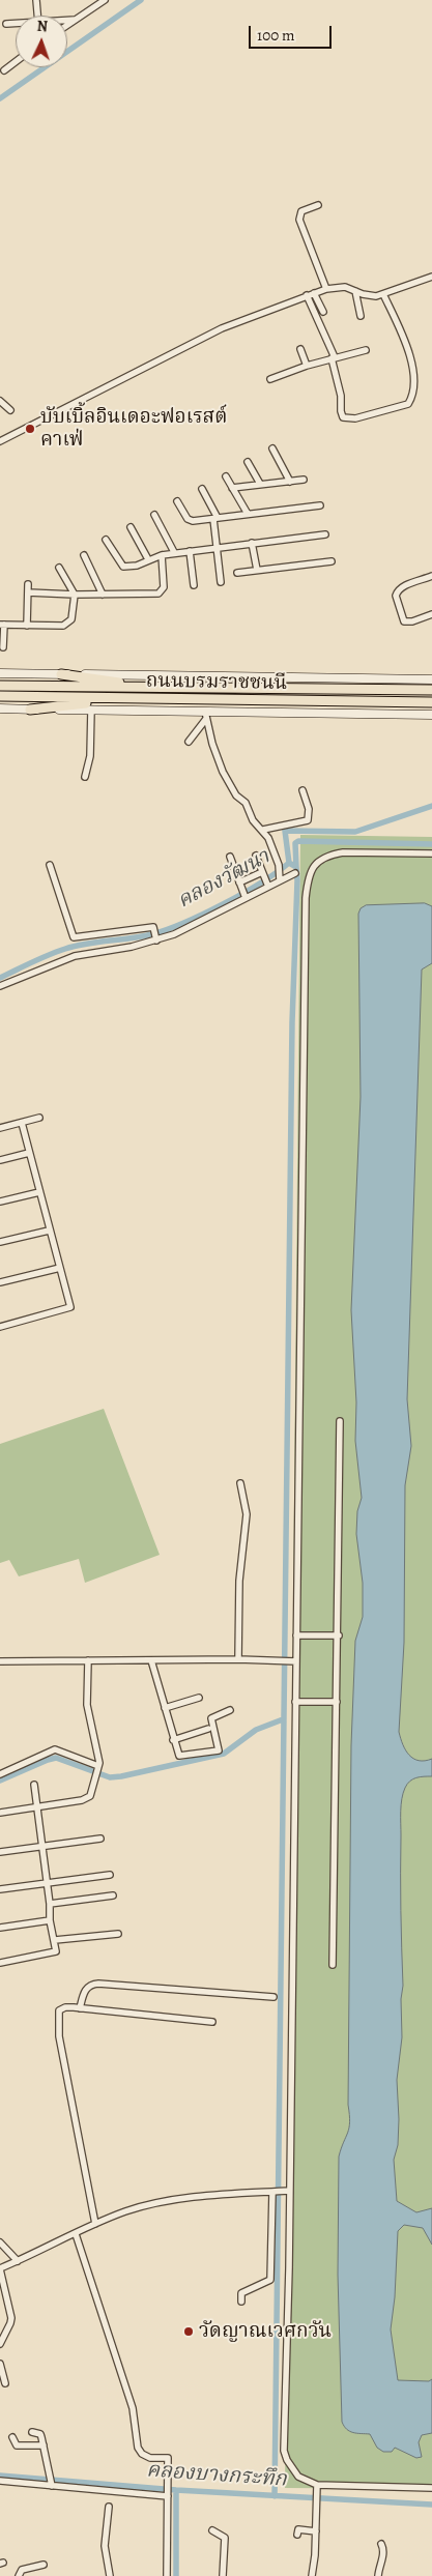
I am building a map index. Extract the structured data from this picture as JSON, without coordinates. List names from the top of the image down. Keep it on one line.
{"streets":{"highway":["ถนนบรมราชชนนี"]},"water":["คลองวัฒนา","คลองบางกระทึก"],"places":["บับเบิ้ลอินเดอะฟอเรสต์ คาเฟ่","วัดญาณเวศกวัน"],"scale_bar":"100 m","north":"top"}
